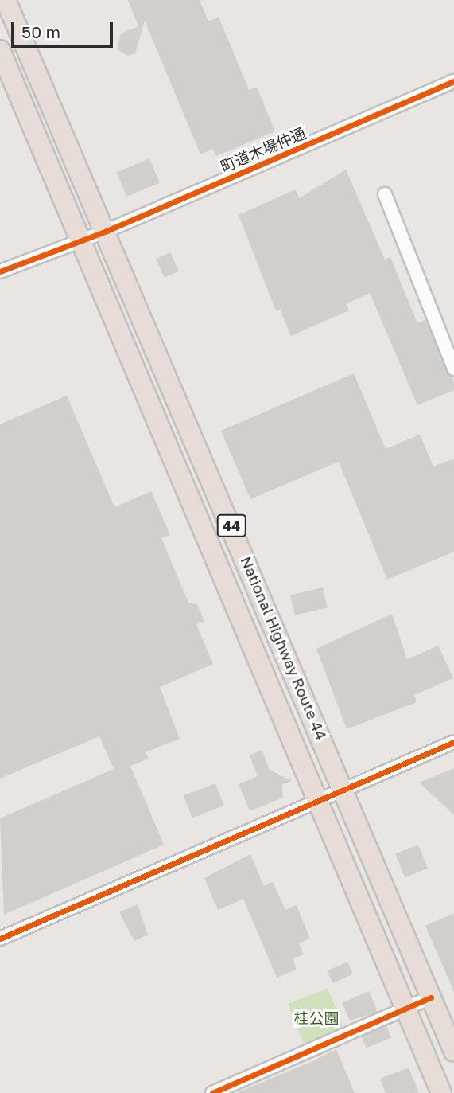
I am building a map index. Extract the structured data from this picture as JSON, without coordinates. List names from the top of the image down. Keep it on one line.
{"streets":{"highway":["44","National Highway Route 44"],"street":["町道木場仲通"]},"crossings":[["町道木場仲通","National Highway Route 44"]],"parks":["桂公園"],"scale_bar":"50 m"}
